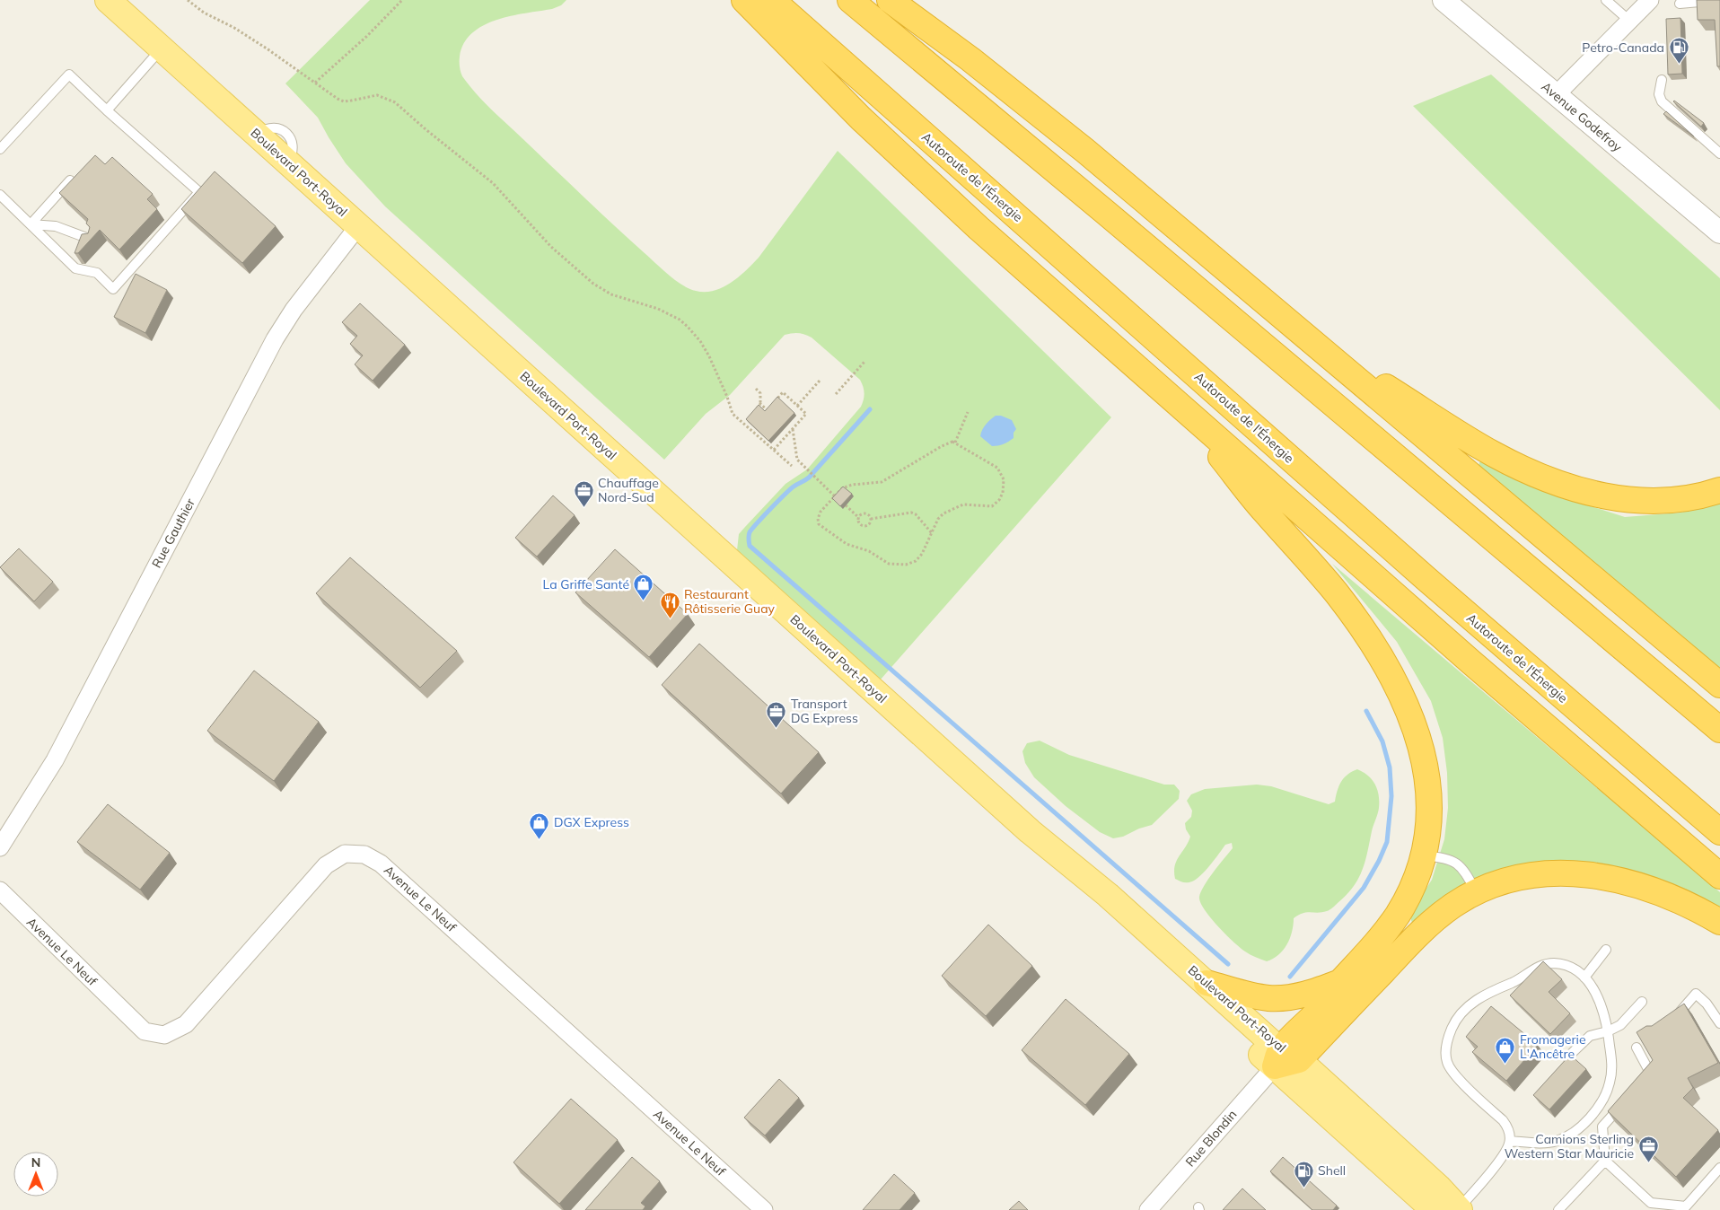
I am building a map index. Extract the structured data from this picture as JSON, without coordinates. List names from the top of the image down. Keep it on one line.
{"streets":{"highway":["Autoroute de l'Énergie"],"main road":["Boulevard Port-Royal"],"street":["Avenue Godefroy","Rue Gauthier","Avenue Le Neuf","Rue Blondin"]},"crossings":[["Boulevard Port-Royal","Rue Gauthier"],["Boulevard Port-Royal","Rue Blondin"]],"places":{"fuel station":["Petro-Canada","Shell"],"office":["Chauffage Nord-Sud","Transport DG Express","Camions Sterling Western Star Mauricie"],"shop":["La Griffe Santé","DGX Express","Fromagerie L'Ancêtre"],"restaurant":["Restaurant Rôtisserie Guay"]},"north":"top"}
